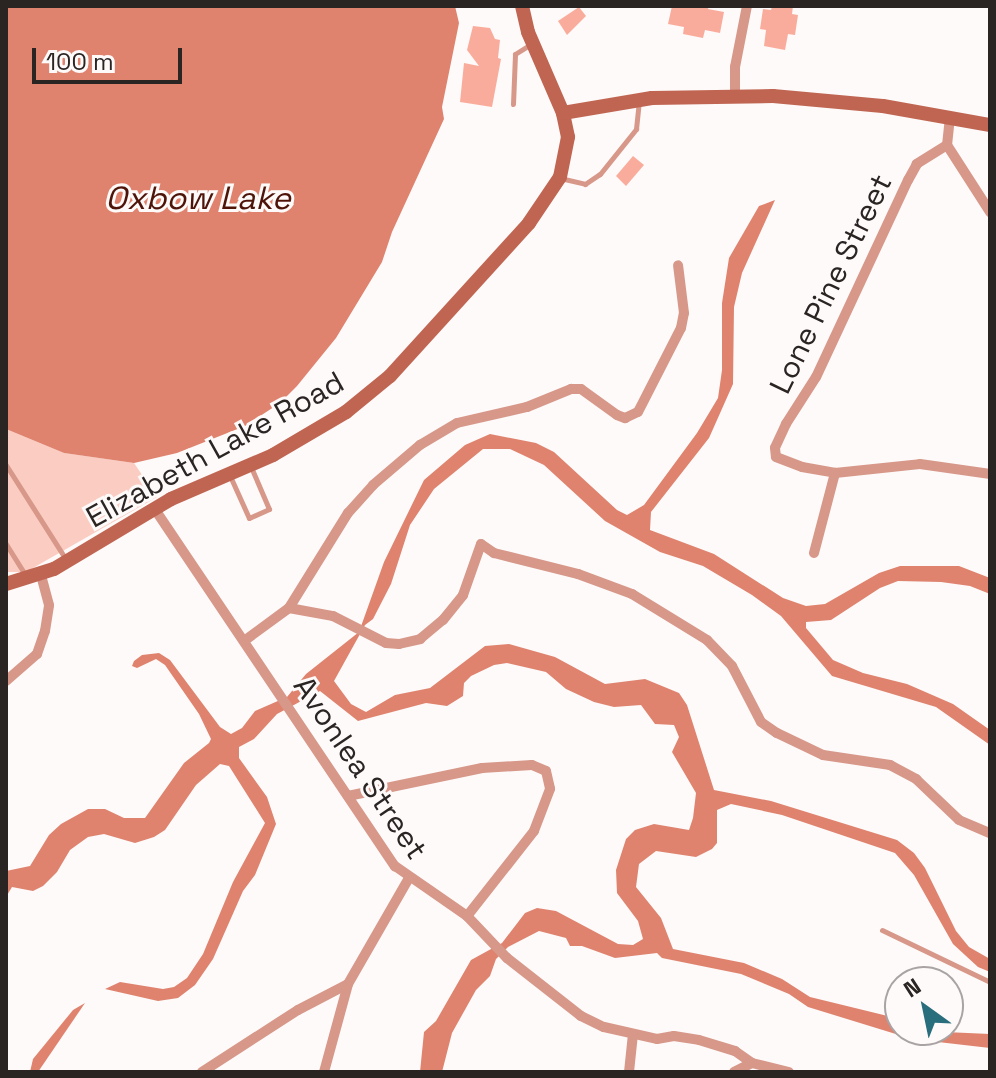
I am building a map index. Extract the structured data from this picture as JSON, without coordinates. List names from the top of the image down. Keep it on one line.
{"streets":{"street":["Lone Pine Street","Elizabeth Lake Road","Avonlea Street"]},"crossings":[["Elizabeth Lake Road","Avonlea Street"]],"water":["Oxbow Lake"],"scale_bar":"100 m","north":"top left"}
